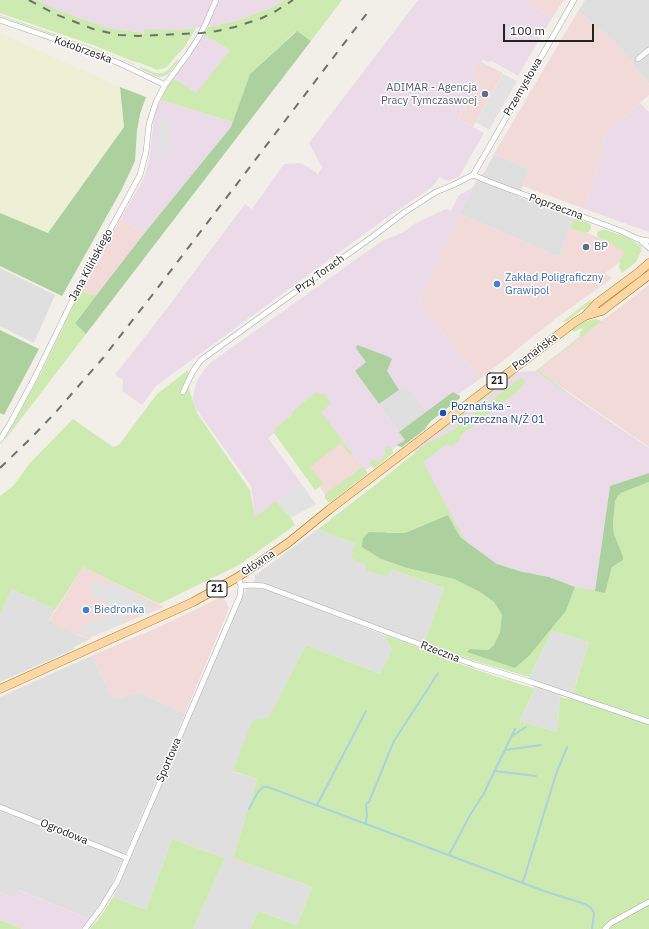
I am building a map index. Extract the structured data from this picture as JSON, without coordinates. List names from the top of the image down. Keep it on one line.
{"streets":{"main road":["Poznańska","21","Główna"],"street":["Kołobrzeska","Przemysłowa","Poprzeczna","Jana Kilińskiego","Przy Torach","Rzeczna","Sportowa","Ogrodowa"]},"crossings":[["Kołobrzeska","Jana Kilińskiego"],["Przemysłowa","Poprzeczna"],["Przemysłowa","Przy Torach"],["Poprzeczna","Przy Torach"],["Poznańska","Główna"],["Rzeczna","Sportowa"],["Sportowa","Ogrodowa"]],"places":["ADIMAR - Agencja Pracy Tymczaswoej","BP","Zakład Poligraficzny Grawipol","Poznańska - Poprzeczna N/Ż 01","Biedronka"],"scale_bar":"100 m"}
